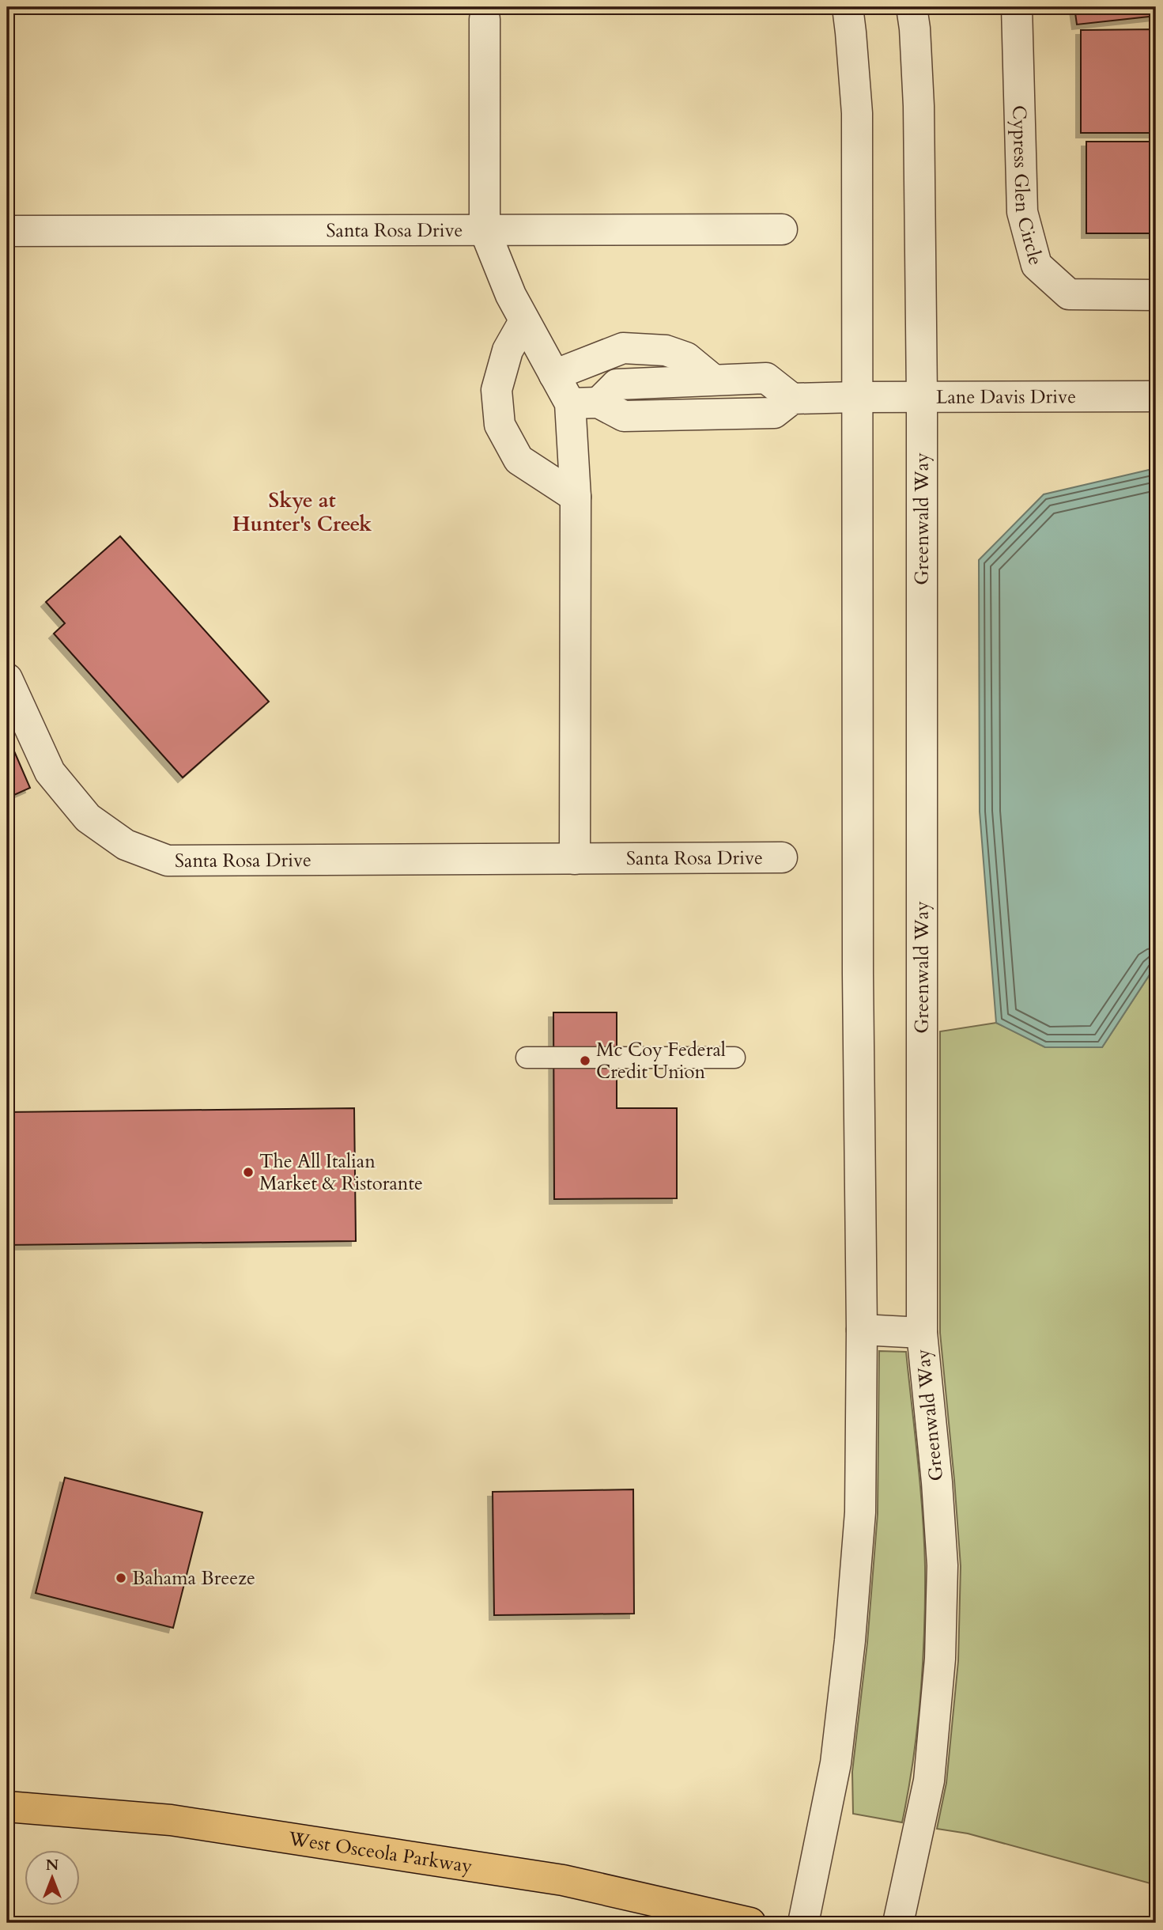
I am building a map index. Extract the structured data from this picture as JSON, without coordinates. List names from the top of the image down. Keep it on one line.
{"streets":{"main road":["West Osceola Parkway"],"street":["Cypress Glen Circle","Santa Rosa Drive","Lane Davis Drive","Greenwald Way"]},"crossings":[["Lane Davis Drive","Greenwald Way"]],"districts":["Skye at Hunter's Creek"],"places":["Mc Coy Federal Credit Union","The All Italian Market & Ristorante","Bahama Breeze"],"north":"top"}
